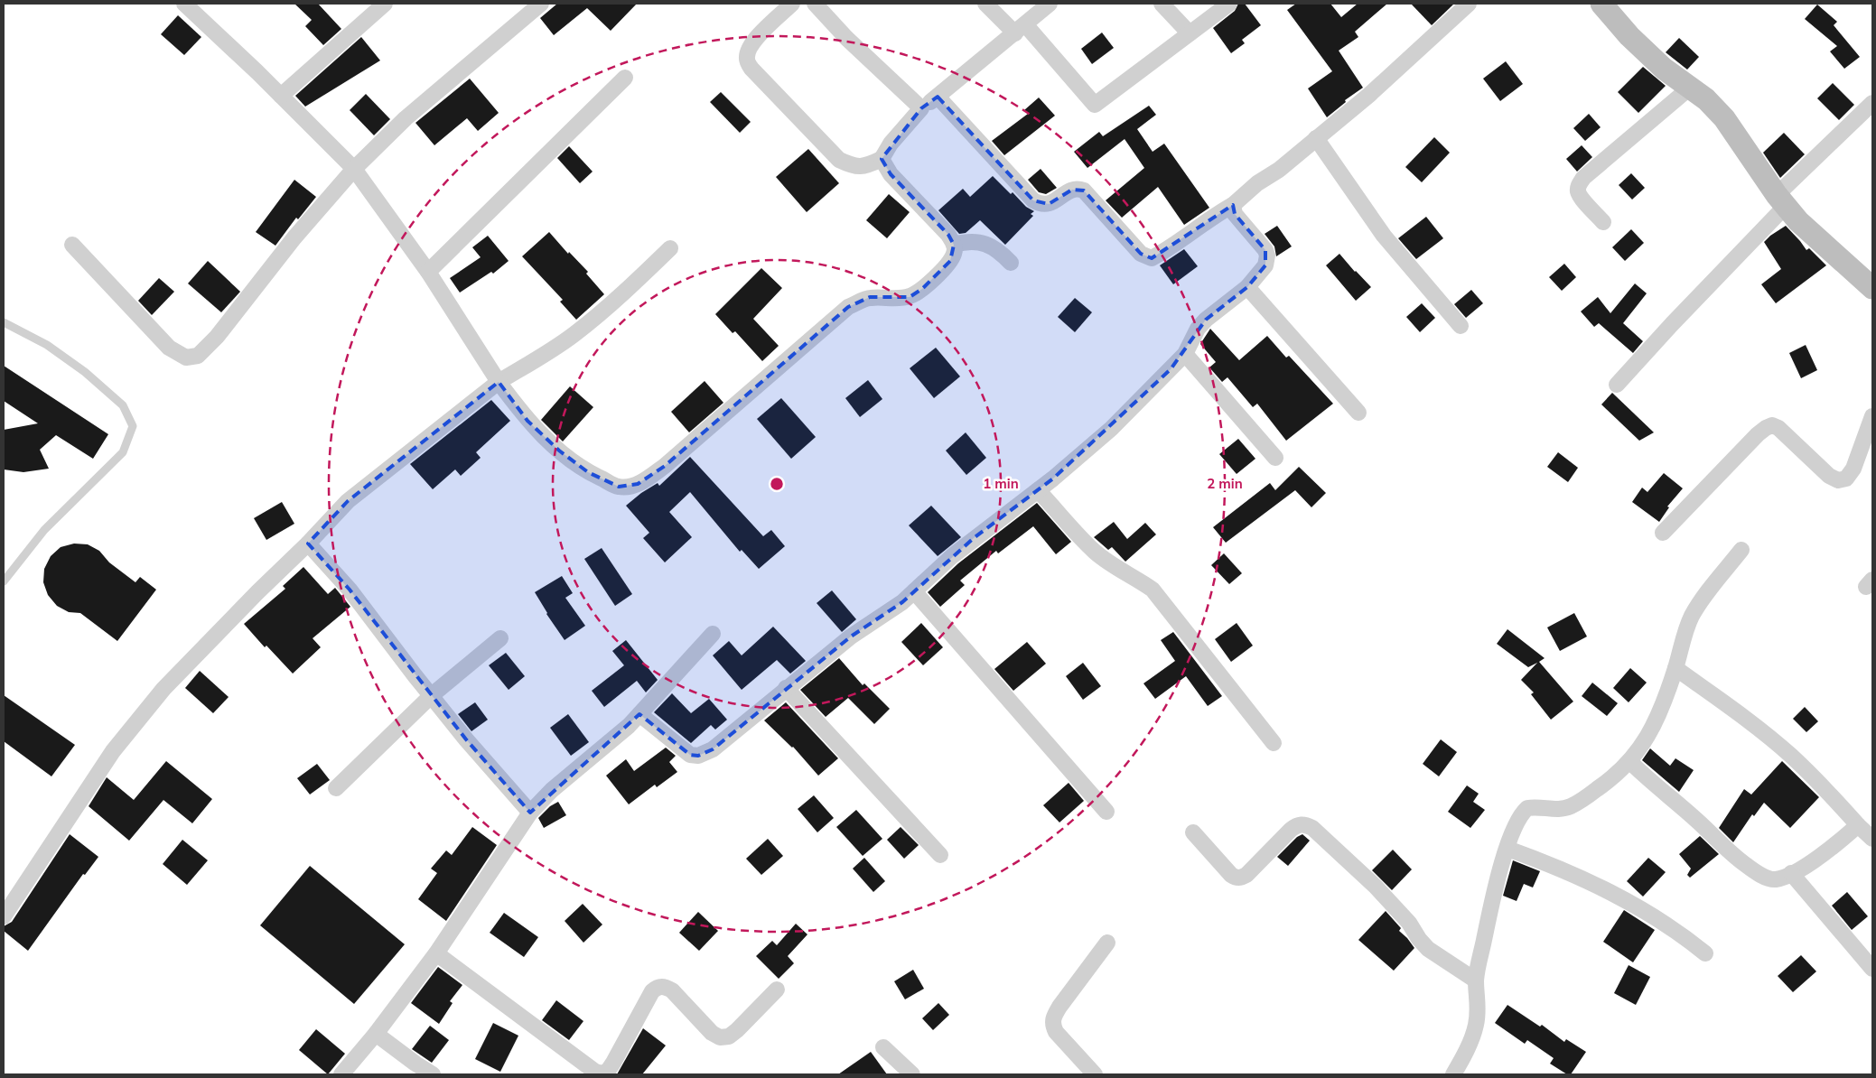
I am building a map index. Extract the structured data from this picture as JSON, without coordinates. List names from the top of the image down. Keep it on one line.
{"rings":["1 min","2 min"]}
